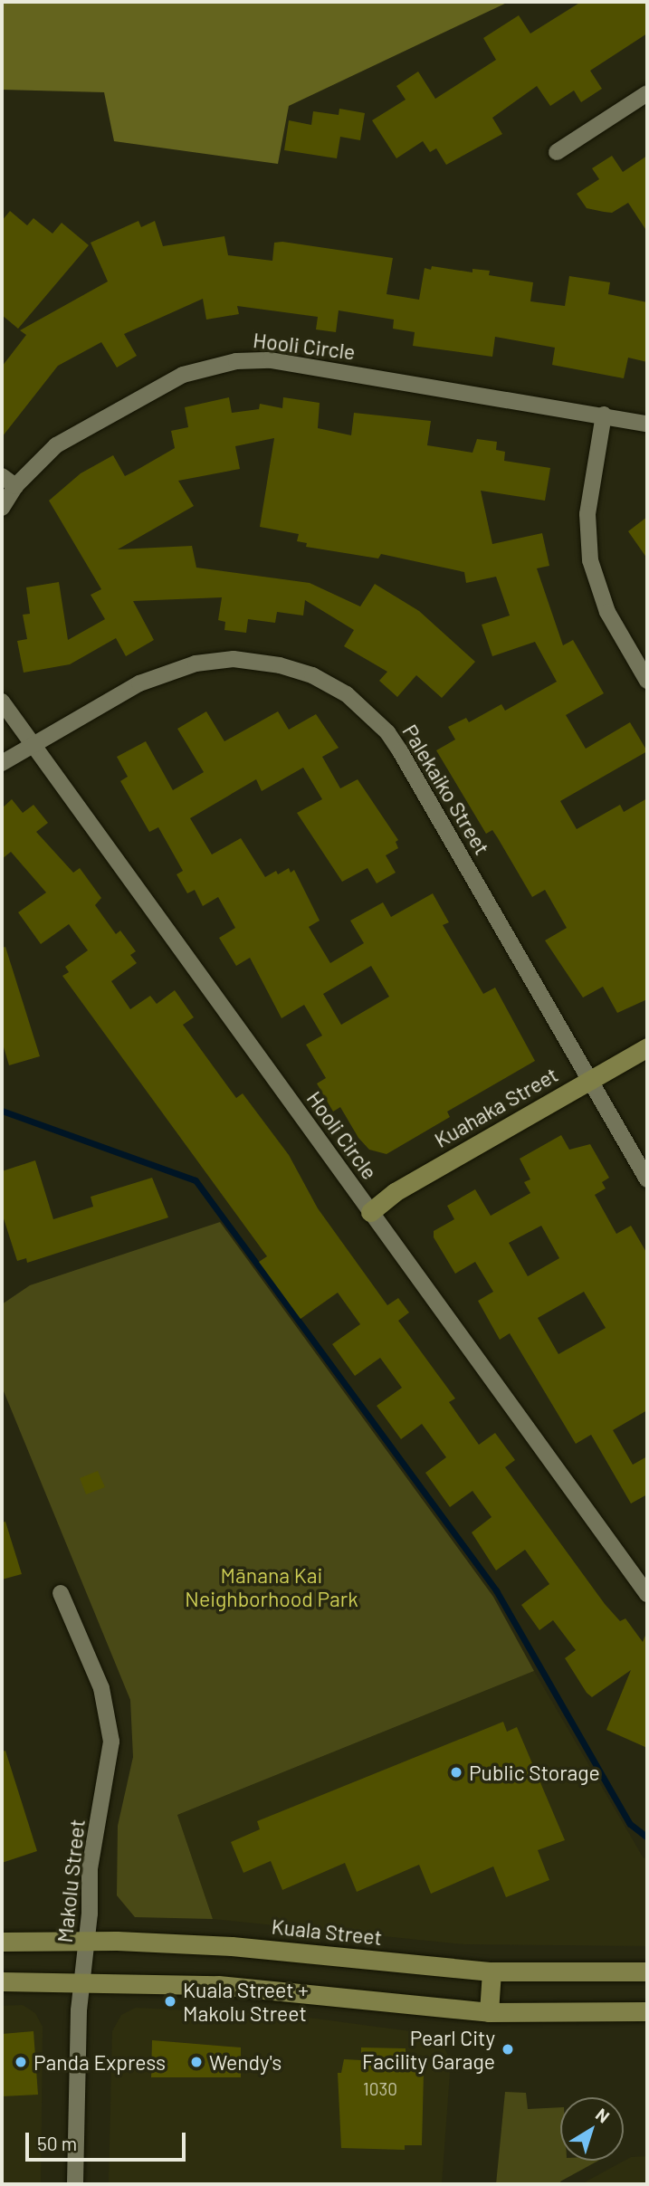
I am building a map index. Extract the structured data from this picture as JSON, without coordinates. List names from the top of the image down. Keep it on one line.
{"streets":{"main road":["Kuahaka Street","Kuala Street"],"street":["Hooli Circle","Palekaiko Street","Makolu Street"]},"crossings":[["Hooli Circle","Palekaiko Street"],["Hooli Circle","Kuahaka Street"],["Palekaiko Street","Kuahaka Street"],["Makolu Street","Kuala Street"]],"parks":["Mānana Kai Neighborhood Park"],"places":["Public Storage","Kuala Street + Makolu Street","Pearl City Facility Garage","Panda Express","Wendy's"],"house_numbers":["1030"],"scale_bar":"50 m","north":"top right"}
